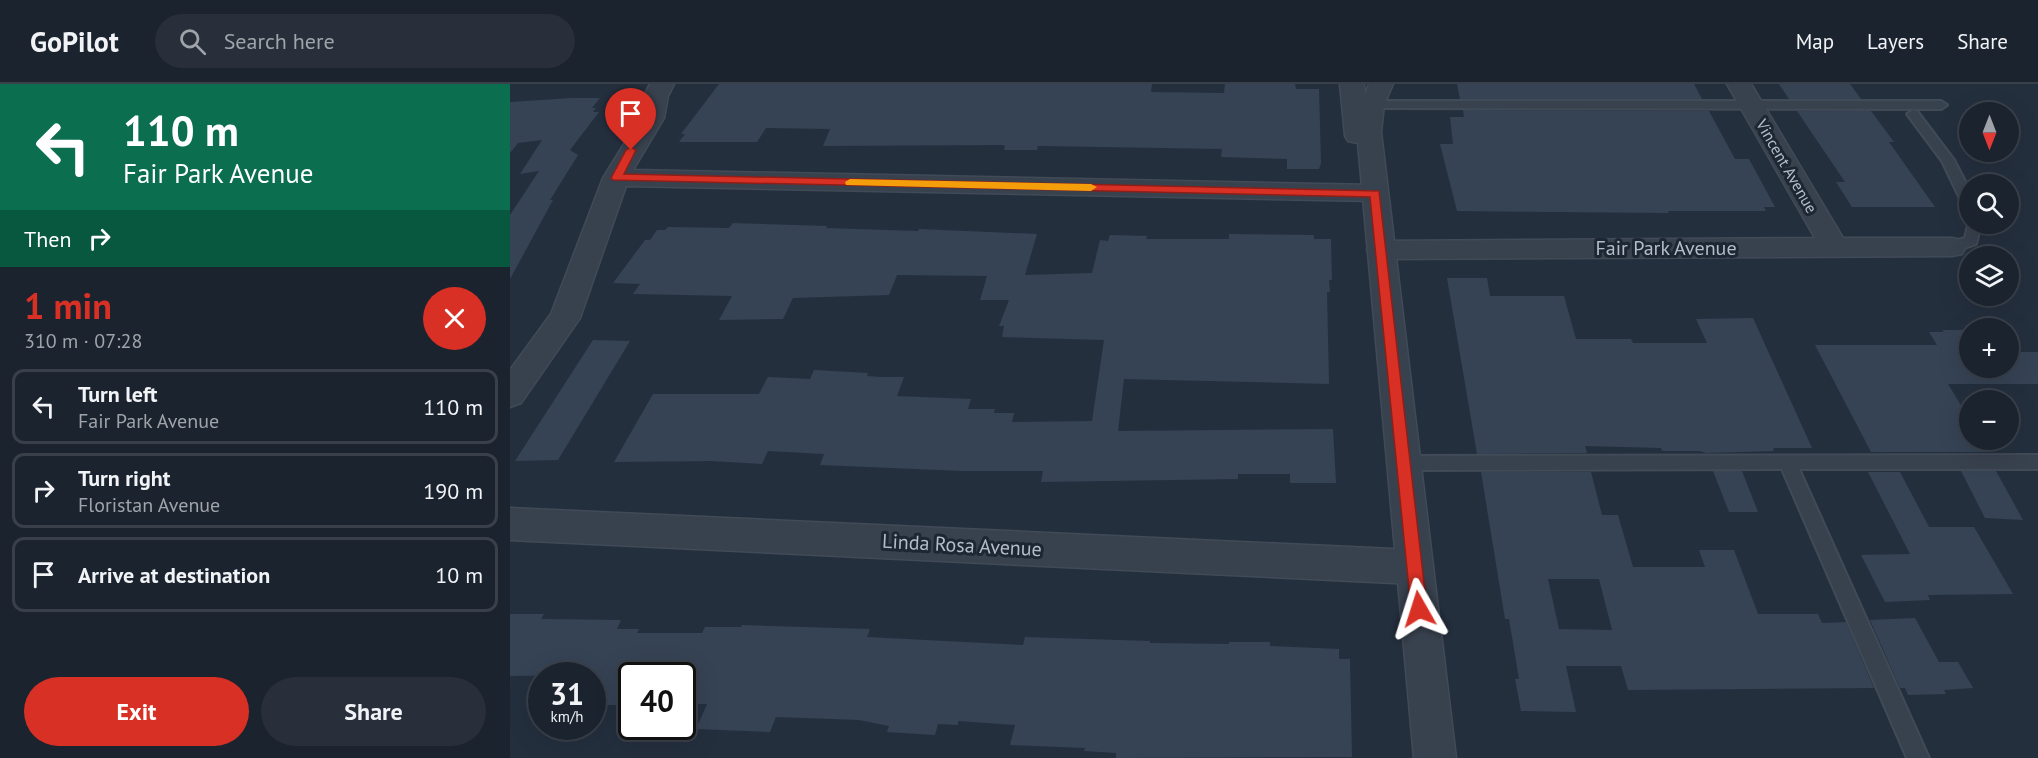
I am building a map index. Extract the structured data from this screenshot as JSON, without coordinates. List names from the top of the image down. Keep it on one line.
{"streets":{"street":["Vincent Avenue","Fair Park Avenue","Linda Rosa Avenue"]},"crossings":[["Vincent Avenue","Fair Park Avenue"]],"north":"bottom","page":{"header":"GoPilot","search":"Search here","nav":["Map","Layers","Share"],"turn":["110 m","Fair Park Avenue"],"map_buttons":["+","−"],"then":"Then","heading":["1 min","310 m · 07:28"],"list":[{"name":"Turn left","note":"Fair Park Avenue","value":"110 m"},{"name":"Turn right","note":"Floristan Avenue","value":"190 m"},{"name":"Arrive at destination","value":"10 m"}],"speed":"31 km/h","limit":"40","buttons":["Exit","Share"]}}
